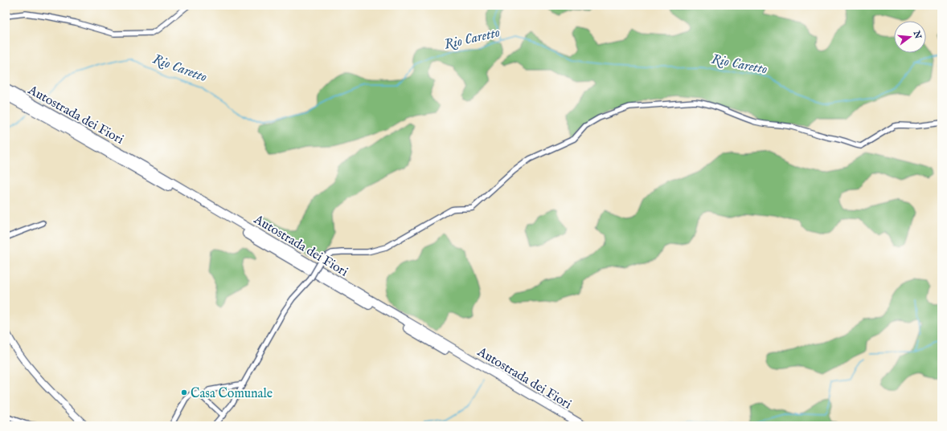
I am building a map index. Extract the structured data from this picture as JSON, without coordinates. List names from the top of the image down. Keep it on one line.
{"streets":{"highway":["Autostrada dei Fiori"]},"water":["Rio Caretto"],"places":["Casa Comunale"],"north":"right"}
